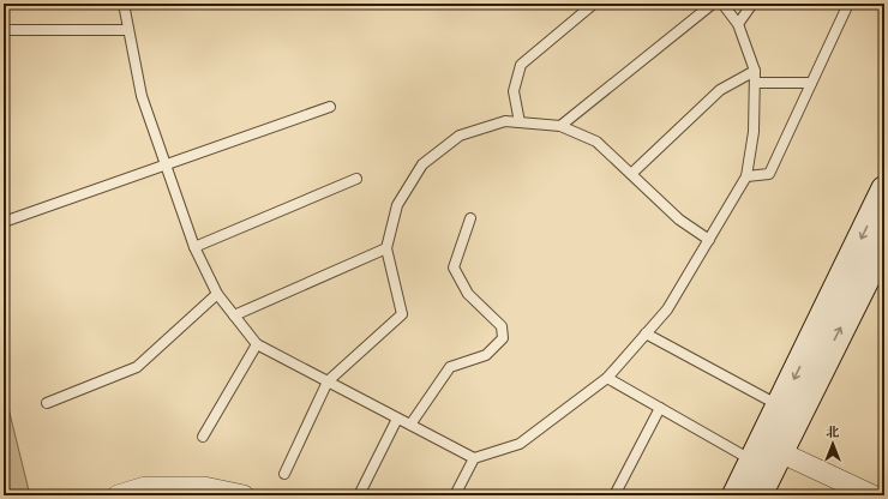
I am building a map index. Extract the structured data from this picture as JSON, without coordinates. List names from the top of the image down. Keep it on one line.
{"north":"top"}
